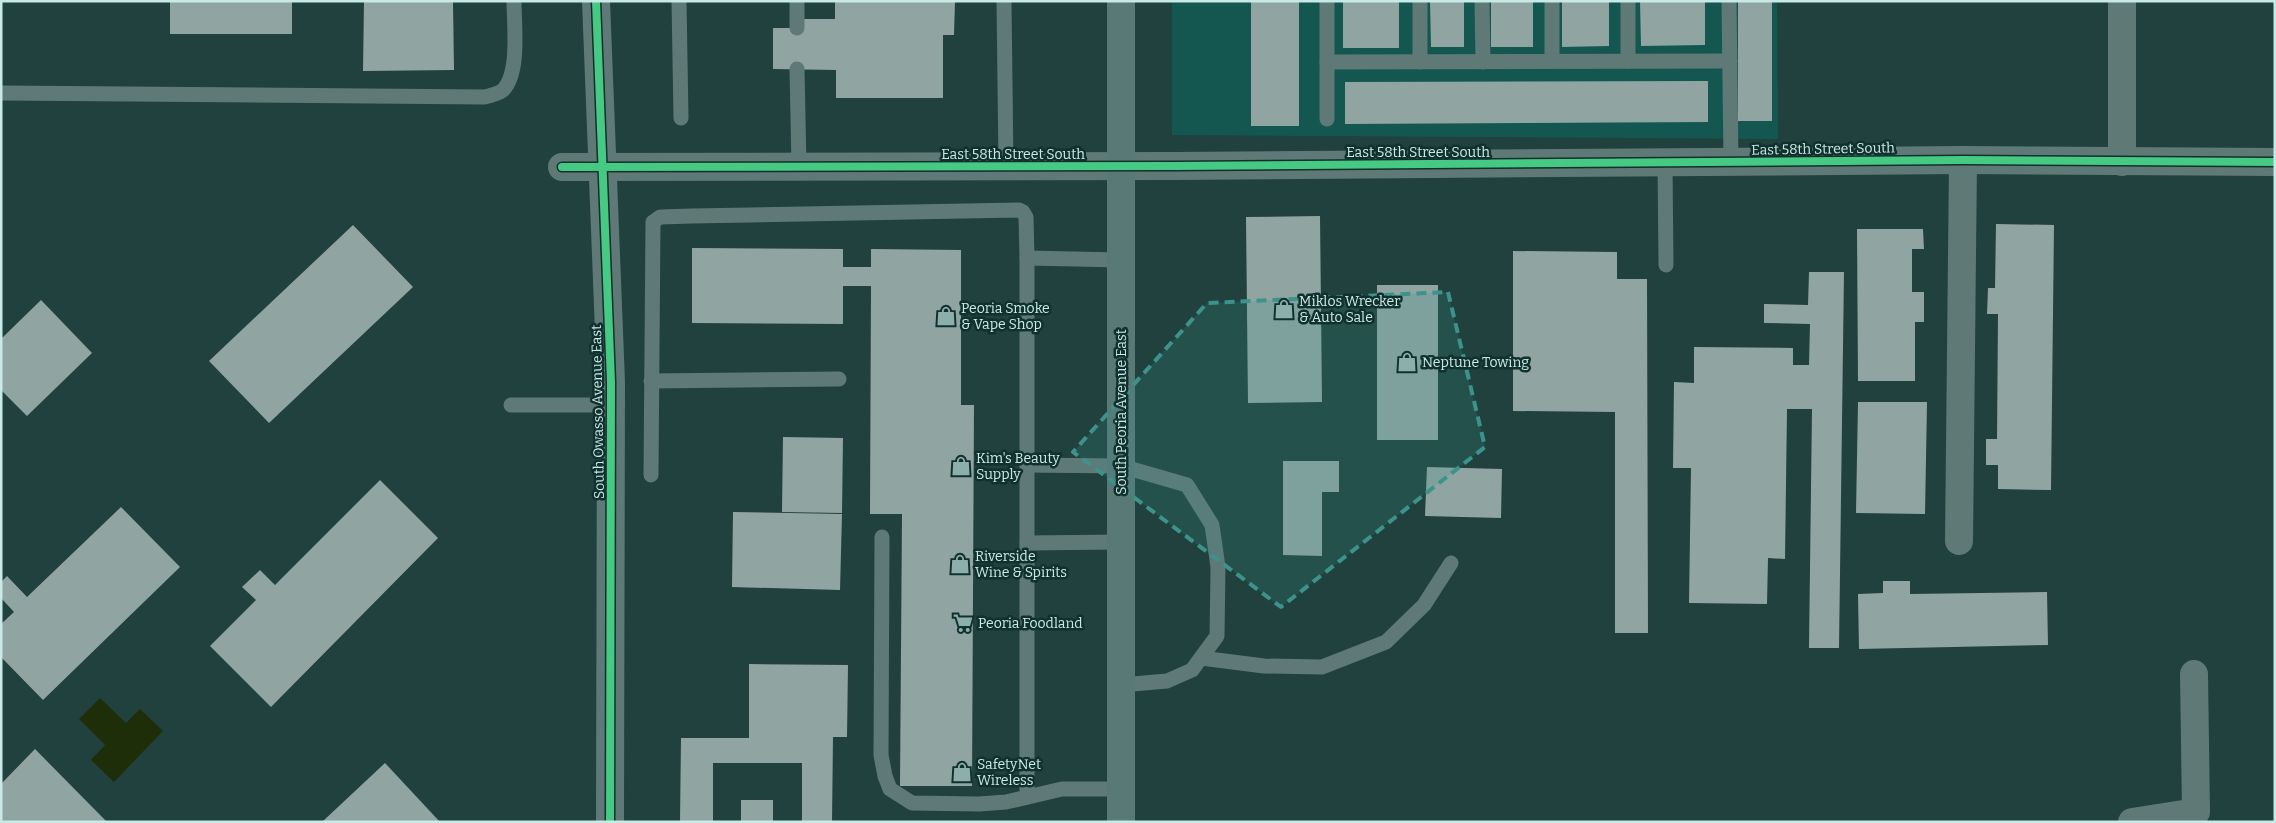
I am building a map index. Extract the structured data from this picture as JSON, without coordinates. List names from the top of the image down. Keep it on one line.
{"streets":{"main road":["South Peoria Avenue East"],"street":["East 58th Street South","South Owasso Avenue East"]},"crossings":[["East 58th Street South","South Owasso Avenue East"],["East 58th Street South","South Peoria Avenue East"]],"places":{"shop":["Miklos Wrecker & Auto Sale","Peoria Smoke & Vape Shop","Neptune Towing","Kim's Beauty Supply","Riverside Wine & Spirits","SafetyNet Wireless"],"supermarket":["Peoria Foodland"]}}
